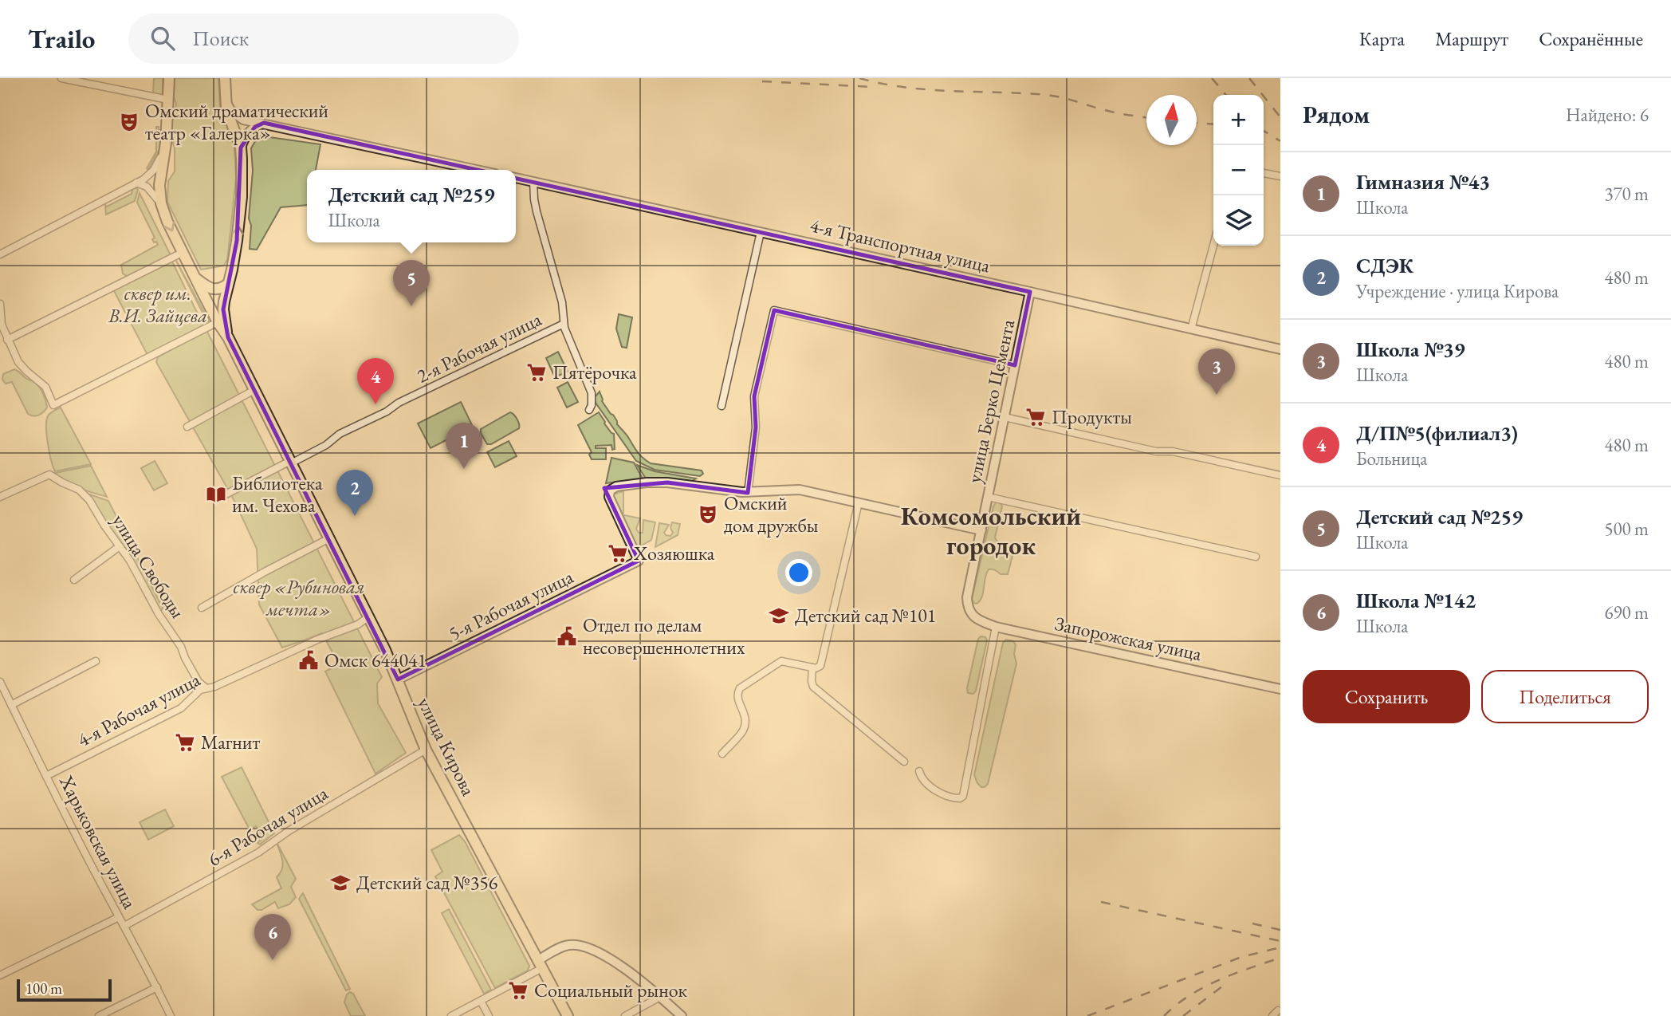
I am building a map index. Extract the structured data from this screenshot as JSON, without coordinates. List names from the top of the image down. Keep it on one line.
{"streets":{"main road":["4-я Транспортная улица","улица Берко Цемента","5-я Рабочая улица","Запорожская улица","улица Кирова"],"street":["2-я Рабочая улица","улица Свободы","4-я Рабочая улица","6-я Рабочая улица","Харьковская улица"]},"crossings":[["4-я Транспортная улица","улица Берко Цемента"],["2-я Рабочая улица","улица Кирова"],["улица Берко Цемента","Запорожская улица"],["улица Свободы","4-я Рабочая улица"],["5-я Рабочая улица","улица Кирова"],["4-я Рабочая улица","улица Кирова"],["4-я Рабочая улица","Харьковская улица"],["улица Кирова","6-я Рабочая улица"],["6-я Рабочая улица","Харьковская улица"]],"districts":["Комсомольский городок"],"parks":["сквер им. В.И. Зайцева","сквер «Рубиновая мечта»"],"places":{"theatre":["Омский драматический театр «Галерка»","Омский дом дружбы"],"supermarket":["Пятёрочка","Продукты","Хозяюшка","Магнит","Социальный рынок"],"library":["Библиотека им. Чехова"],"school or university":["Детский сад №101","Детский сад №356"],"public building":["Отдел по делам несовершеннолетних","Омск 644041"]},"scale_bar":"100 m","north":"top","page":{"header":"Trailo","search":"Поиск","nav":["Карта","Маршрут","Сохранённые"],"heading":["Рядом","Найдено: 6"],"map_buttons":["+","−"],"list":[{"mark":"1","name":"Гимназия №43","note":"Школа","value":"370 m"},{"mark":"2","name":"СДЭК","note":"Учреждение · улица Кирова","value":"480 m"},{"mark":"3","name":"Школа №39","note":"Школа","value":"480 m"},{"mark":"4","name":"Д/П№5(филиал3)","note":"Больница","value":"480 m"},{"mark":"5","name":"Детский сад №259","note":"Школа","value":"500 m"},{"mark":"6","name":"Школа №142","note":"Школа","value":"690 m"}],"popup":["Детский сад №259","Школа"],"pins":["5","3","4","1","2","6"],"buttons":["Сохранить","Поделиться"],"scale":"100 m"}}
